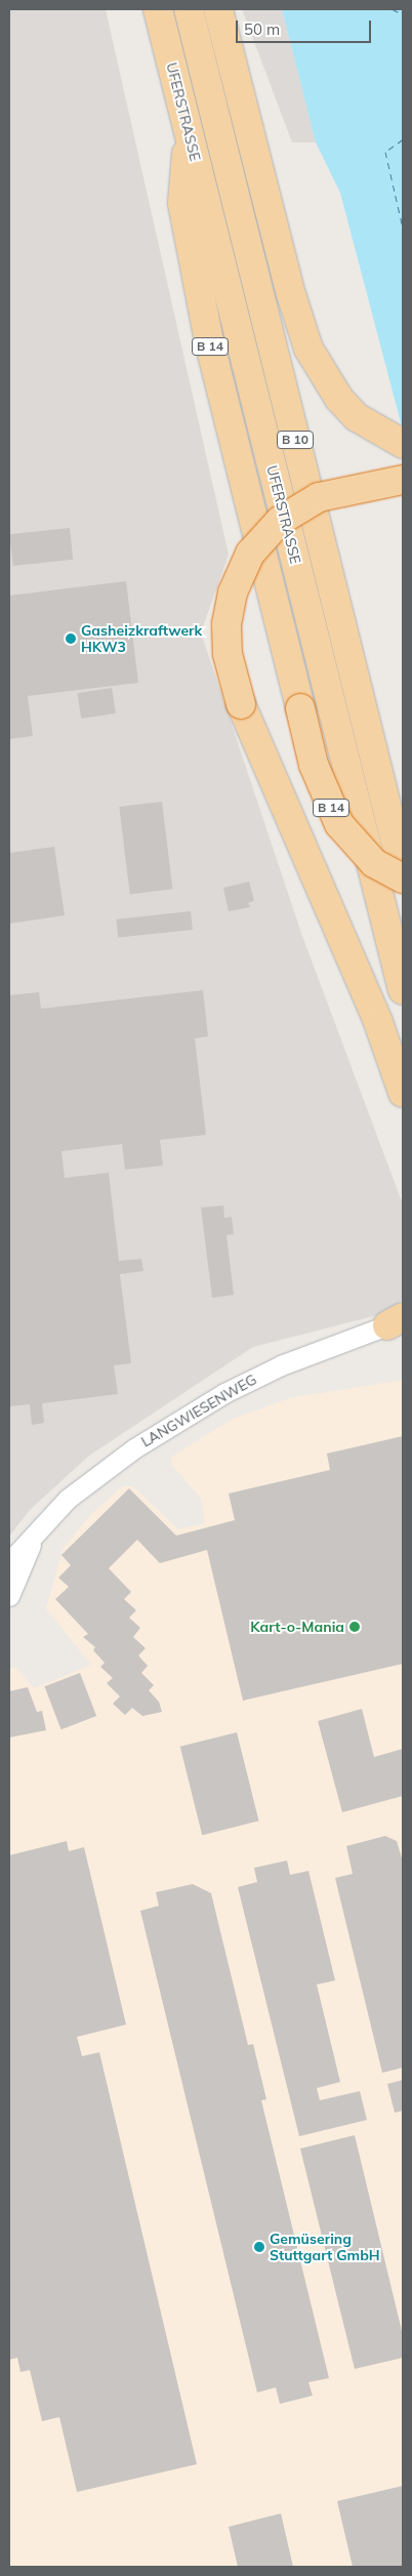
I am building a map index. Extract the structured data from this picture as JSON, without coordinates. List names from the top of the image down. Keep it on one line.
{"streets":{"highway":["UFERSTRASSE","B 14","B 10"],"street":["LANGWIESENWEG"]},"crossings":[["UFERSTRASSE","B 14"]],"places":["Gasheizkraftwerk HKW3","Kart-o-Mania","Gemüsering Stuttgart GmbH"],"scale_bar":"50 m"}
